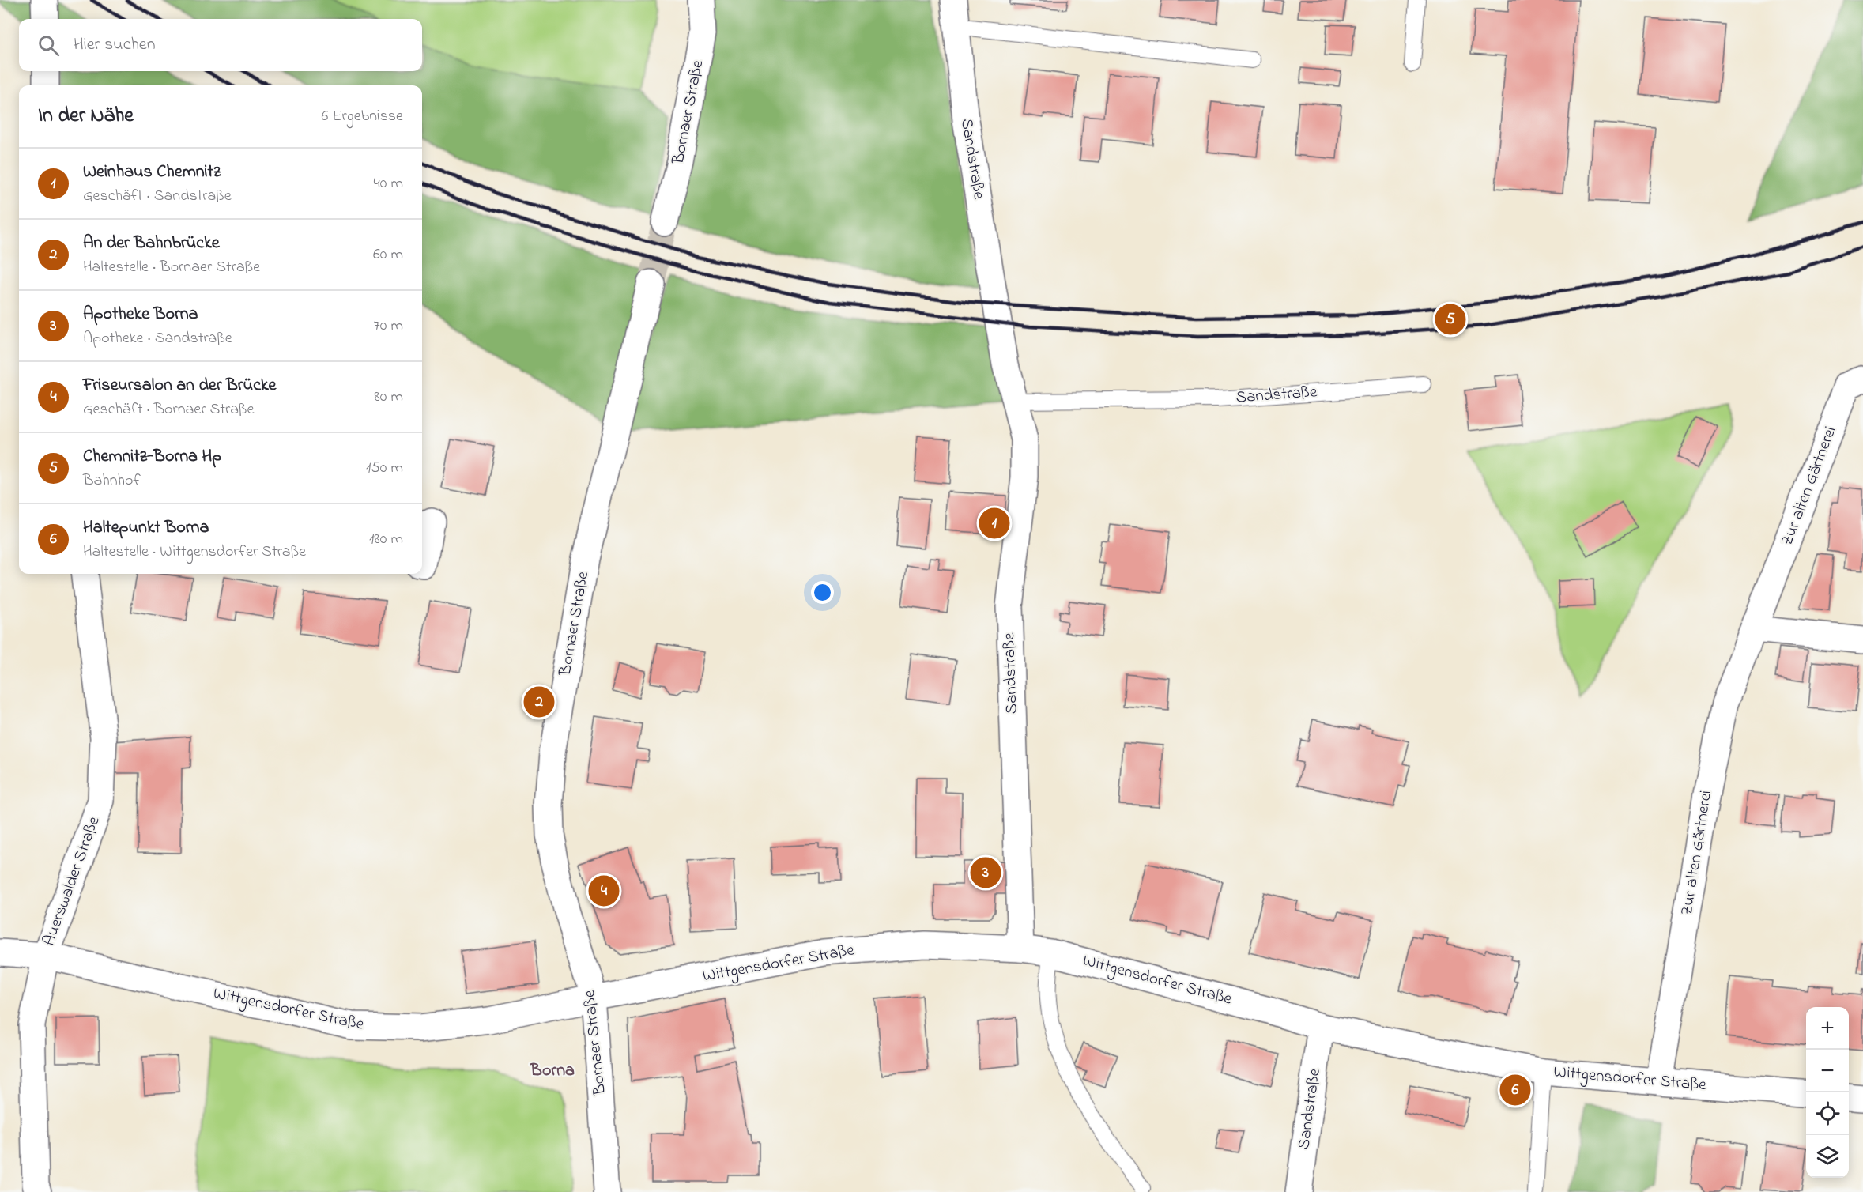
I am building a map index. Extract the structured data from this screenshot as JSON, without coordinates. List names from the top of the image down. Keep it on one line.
{"streets":{"street":["Bornaer Straße","Sandstraße","Zur alten Gärtnerei","Auerswalder Straße","Wittgensdorfer Straße"]},"crossings":[["Bornaer Straße","Wittgensdorfer Straße"],["Sandstraße","Wittgensdorfer Straße"],["Zur alten Gärtnerei","Wittgensdorfer Straße"],["Auerswalder Straße","Wittgensdorfer Straße"]],"districts":["Borna"],"page":{"search":"Hier suchen","heading":["In der Nähe","6 Ergebnisse"],"list":[{"mark":"1","name":"Weinhaus Chemnitz","note":"Geschäft · Sandstraße","value":"40 m"},{"mark":"2","name":"An der Bahnbrücke","note":"Haltestelle · Bornaer Straße","value":"60 m"},{"mark":"3","name":"Apotheke Borna","note":"Apotheke · Sandstraße","value":"70 m"},{"mark":"4","name":"Friseursalon an der Brücke","note":"Geschäft · Bornaer Straße","value":"80 m"},{"mark":"5","name":"Chemnitz-Borna Hp","note":"Bahnhof","value":"150 m"},{"mark":"6","name":"Haltepunkt Borna","note":"Haltestelle · Wittgensdorfer Straße","value":"180 m"}],"pins":["5","1","2","3","4","6"],"map_buttons":["+","−"]}}
